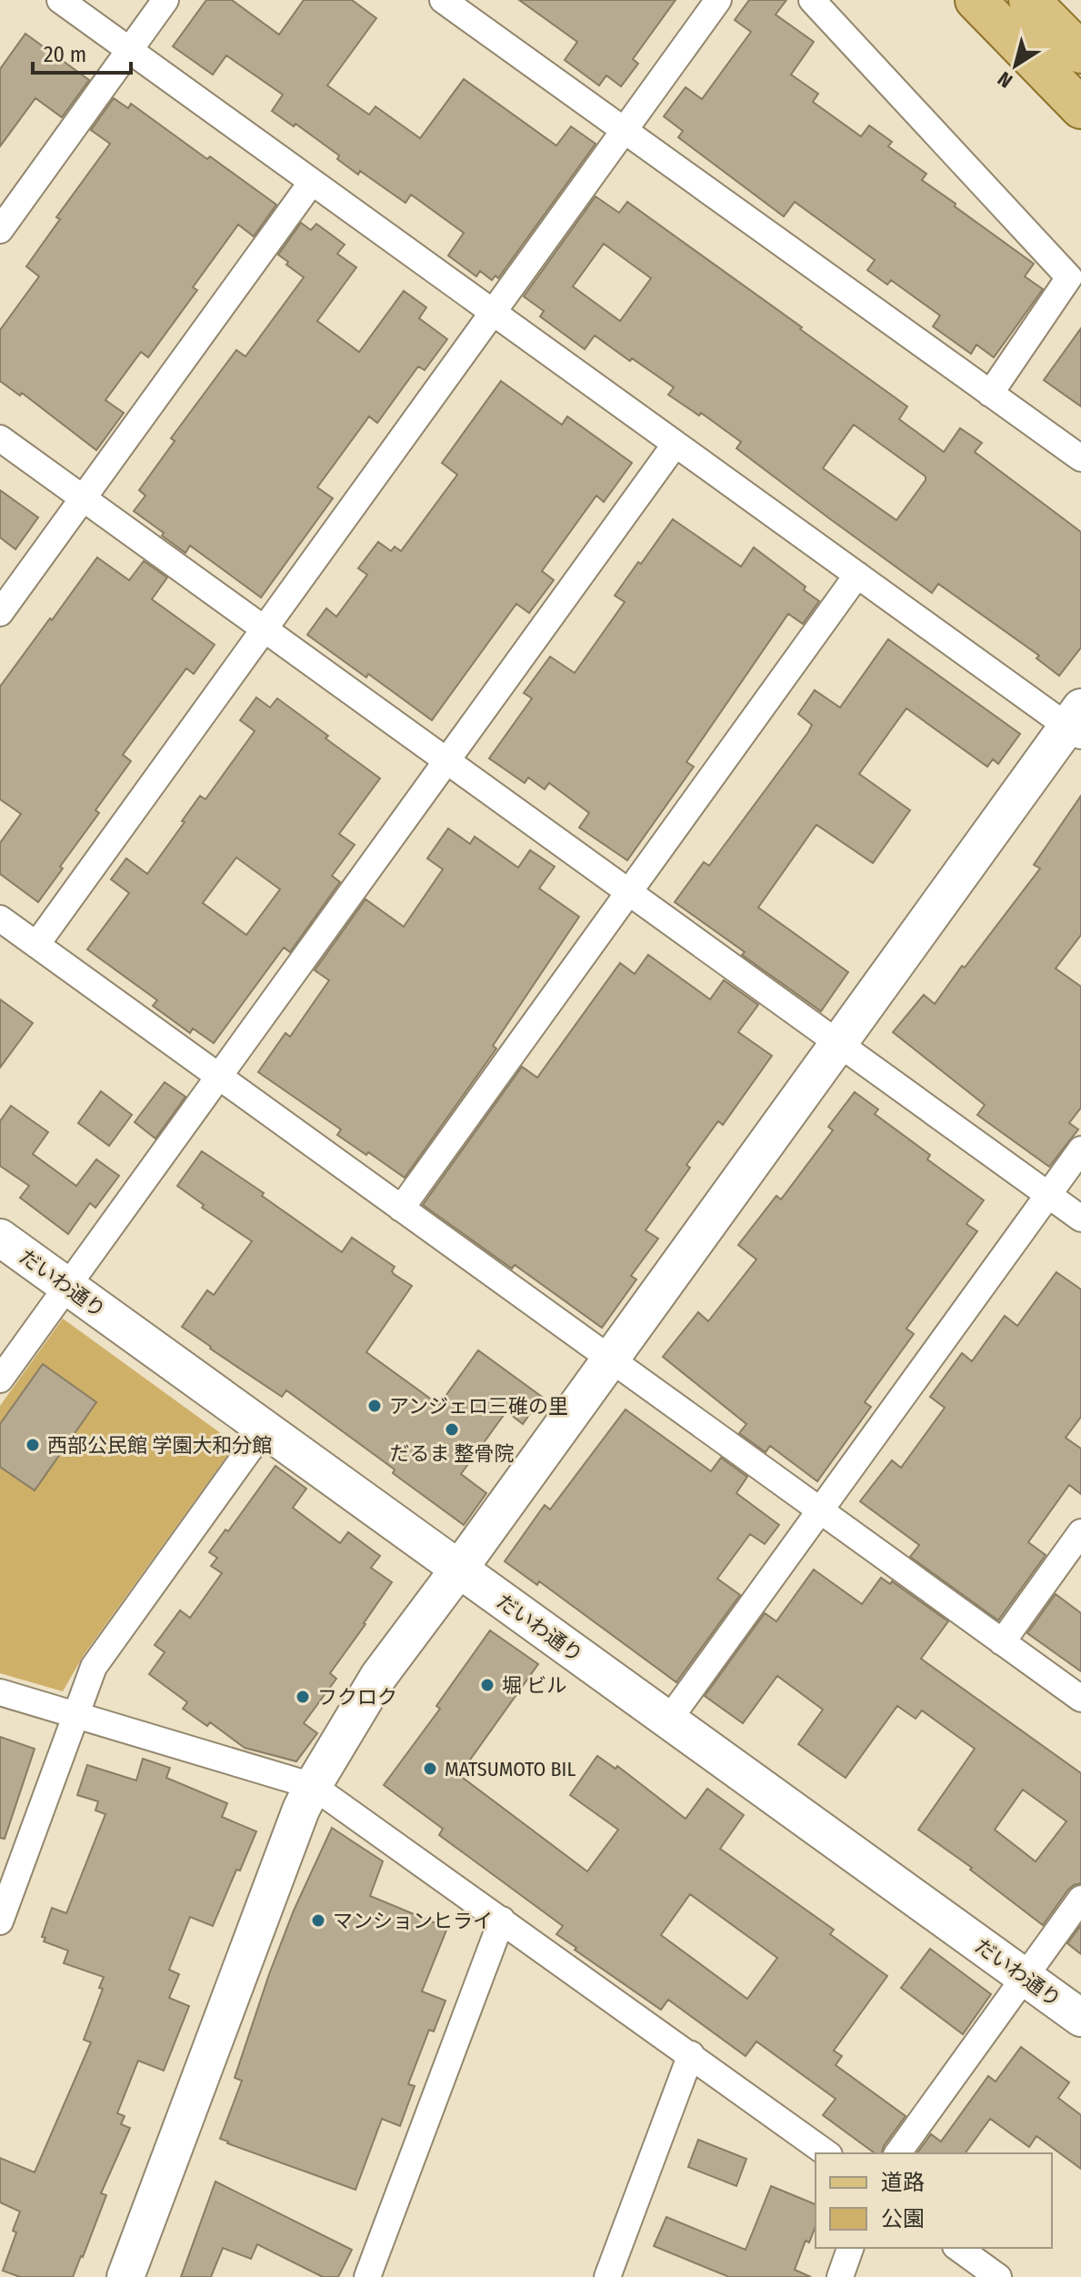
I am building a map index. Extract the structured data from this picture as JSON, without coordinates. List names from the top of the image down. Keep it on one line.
{"streets":{"street":["だいわ通り"]},"places":["アンジェロ三碓の里","だるま 整骨院","西部公民館 学園大和分館","堀 ビル","フクロク","MATSUMOTO BIL","マンションヒライ"],"legend":["道路","公園"],"scale_bar":"20 m","north":"bottom left"}
